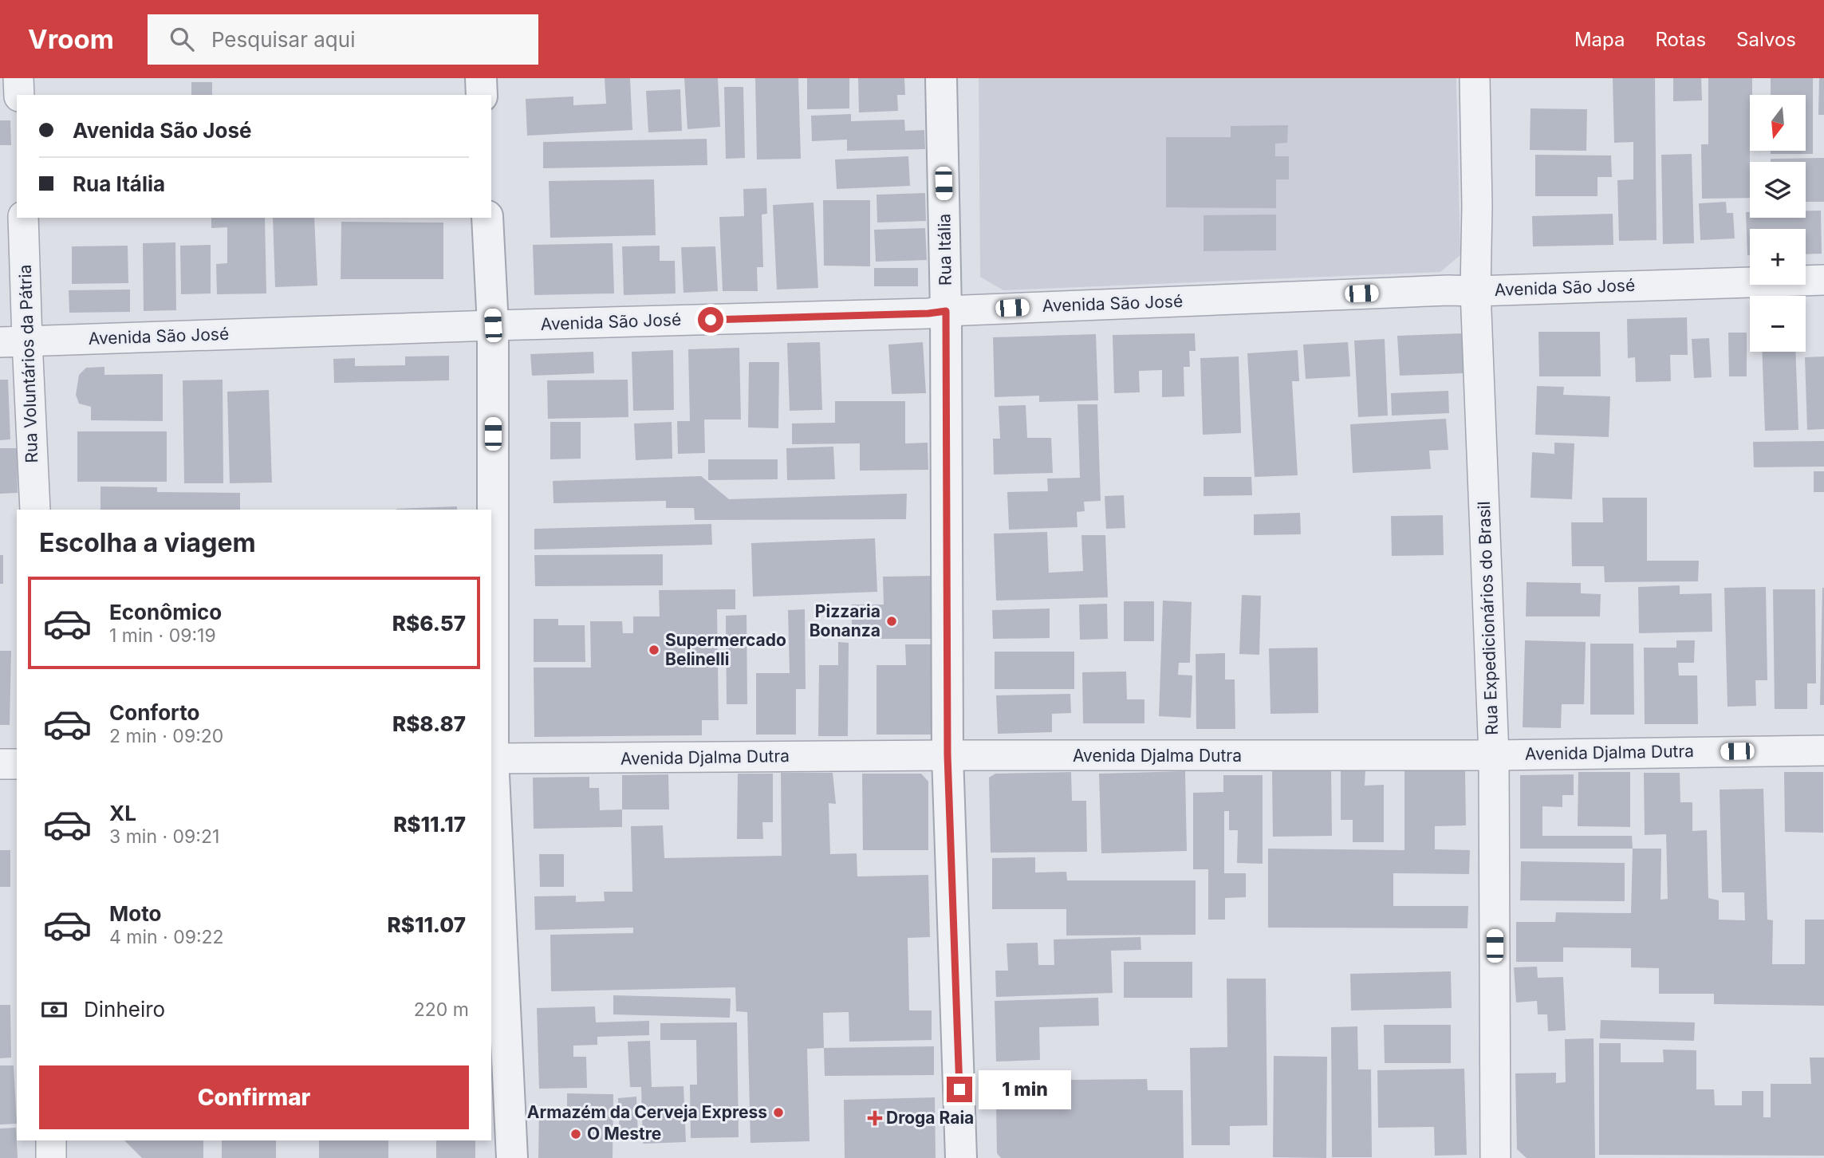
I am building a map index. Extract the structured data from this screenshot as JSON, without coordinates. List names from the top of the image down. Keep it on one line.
{"streets":{"street":["Rua Itália","Avenida São José","Rua Voluntários da Pátria","Rua Expedicionários do Brasil","Avenida Djalma Dutra"]},"crossings":[["Rua Itália","Avenida São José"],["Rua Itália","Avenida Djalma Dutra"],["Avenida São José","Rua Voluntários da Pátria"],["Avenida São José","Rua Expedicionários do Brasil"],["Rua Expedicionários do Brasil","Avenida Djalma Dutra"]],"places":{"other":["Pizzaria Bonanza","Supermercado Belinelli","Armazém da Cerveja Express","O Mestre"],"health":["Droga Raia"]},"north":"bottom","page":{"header":"Vroom","search":"Pesquisar aqui","nav":["Mapa","Rotas","Salvos"],"map_buttons":["+","−"],"banner":["Avenida São José","Rua Itália"],"heading":"Escolha a viagem","list":[{"name":"Econômico","note":"1 min · 09:19","value":"R$6.57"},{"name":"Conforto","note":"2 min · 09:20","value":"R$8.87"},{"name":"XL","note":"3 min · 09:21","value":"R$11.17"},{"name":"Moto","note":"4 min · 09:22","value":"R$11.07"}],"pay":["Dinheiro","220 m"],"buttons":"Confirmar","bubble":"1 min"}}
